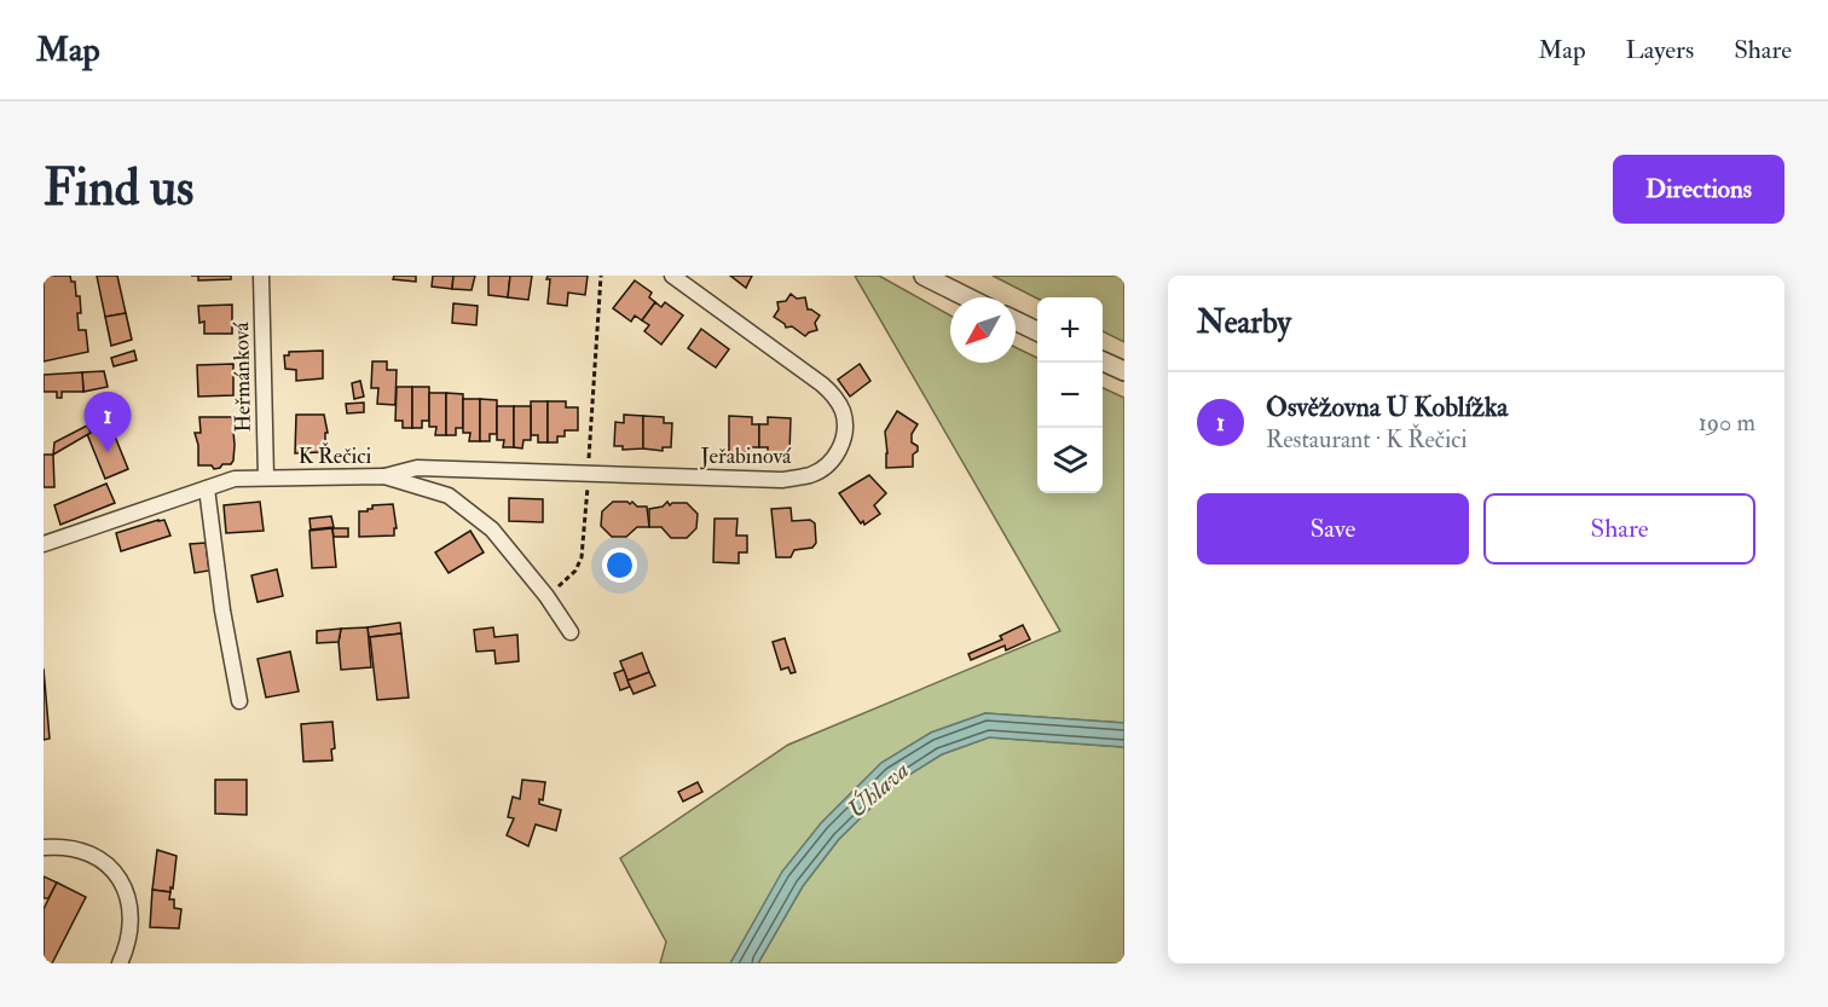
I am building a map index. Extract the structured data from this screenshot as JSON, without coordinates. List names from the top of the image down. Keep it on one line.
{"streets":{"street":["Heřmánková","K Řečici","Jeřabinová"]},"crossings":[["Heřmánková","K Řečici"],["K Řečici","Jeřabinová"]],"water":["Úhlava"],"north":"bottom left","page":{"header":"Map","nav":["Map","Layers","Share"],"buttons":["Directions",["Save","Share"]],"title":"Find us","heading":"Nearby","map_buttons":["+","−"],"list":[{"mark":"1","name":"Osvěžovna U Koblížka","note":"Restaurant · K Řečici","value":"190 m"}],"pins":"1"}}
